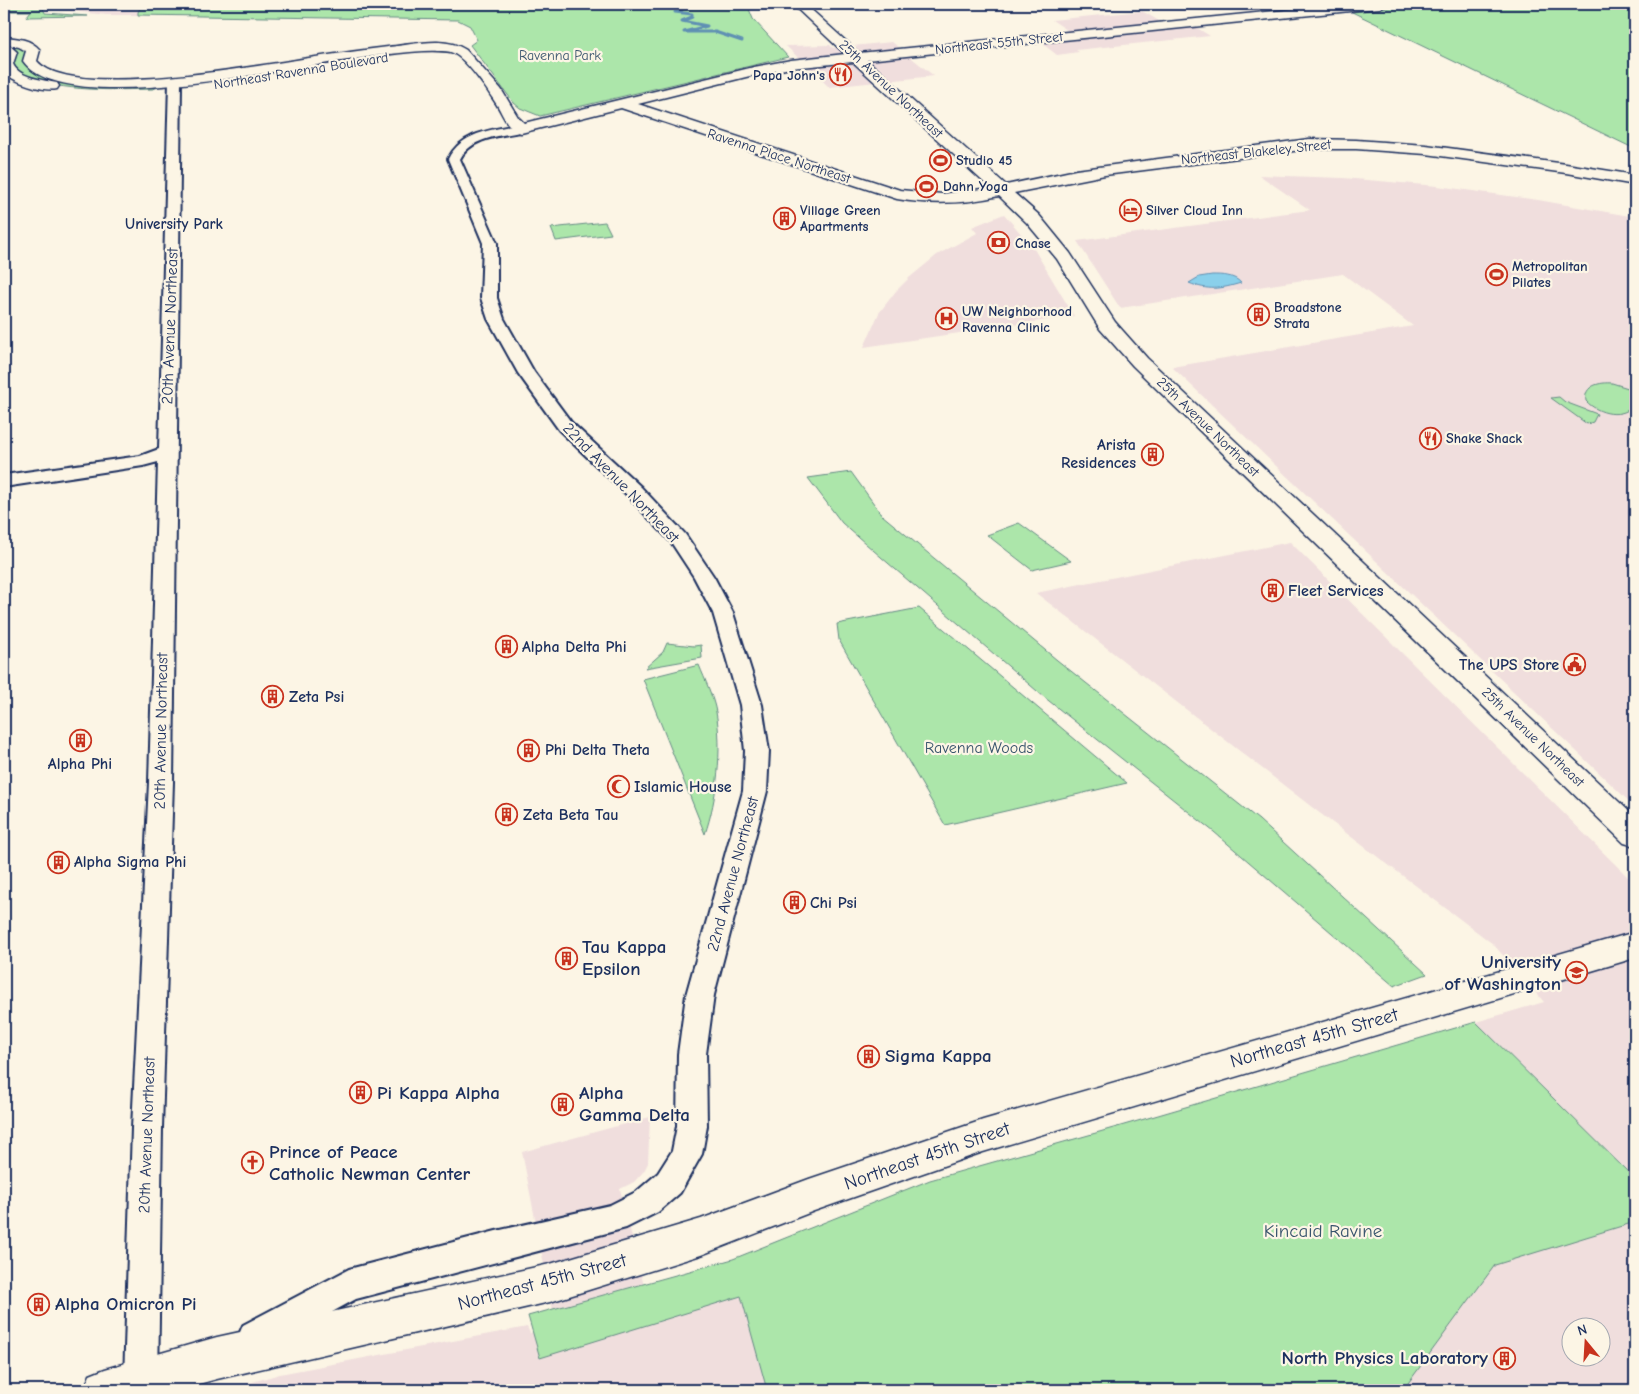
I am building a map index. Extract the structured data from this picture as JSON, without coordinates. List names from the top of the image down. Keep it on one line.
{"streets":{"main road":["Northeast 55th Street","Northeast Ravenna Boulevard","25th Avenue Northeast","Northeast Blakeley Street","Ravenna Place Northeast","Northeast 45th Street"],"street":["20th Avenue Northeast","22nd Avenue Northeast"]},"crossings":[["Northeast 55th Street","25th Avenue Northeast"],["Northeast 55th Street","Ravenna Place Northeast"],["Northeast 55th Street","22nd Avenue Northeast"],["Northeast Ravenna Boulevard","20th Avenue Northeast"],["25th Avenue Northeast","Northeast Blakeley Street"],["Northeast Blakeley Street","Ravenna Place Northeast"],["20th Avenue Northeast","Northeast 45th Street"],["22nd Avenue Northeast","Northeast 45th Street"]],"districts":["University Park"],"parks":["Ravenna Park","Ravenna Woods","Kincaid Ravine"],"places":{"restaurant":["Papa John's","Shake Shack"],"sports":["Studio 45","Dahn Yoga","Metropolitan Pilates"],"hotel":["Silver Cloud Inn"],"building":["Village Green Apartments","Broadstone Strata","Arista Residences","Fleet Services","Alpha Delta Phi","Zeta Psi","Alpha Phi","Phi Delta Theta","Zeta Beta Tau","Alpha Sigma Phi","Chi Psi","Tau Kappa Epsilon","Sigma Kappa","Pi Kappa Alpha","Alpha Gamma Delta","Alpha Omicron Pi","North Physics Laboratory"],"bank":["Chase"],"hospital":["UW Neighborhood Ravenna Clinic"],"public building":["The UPS Store"],"mosque":["Islamic House"],"school or university":["University of Washington"],"church":["Prince of Peace Catholic Newman Center"]},"north":"top"}
